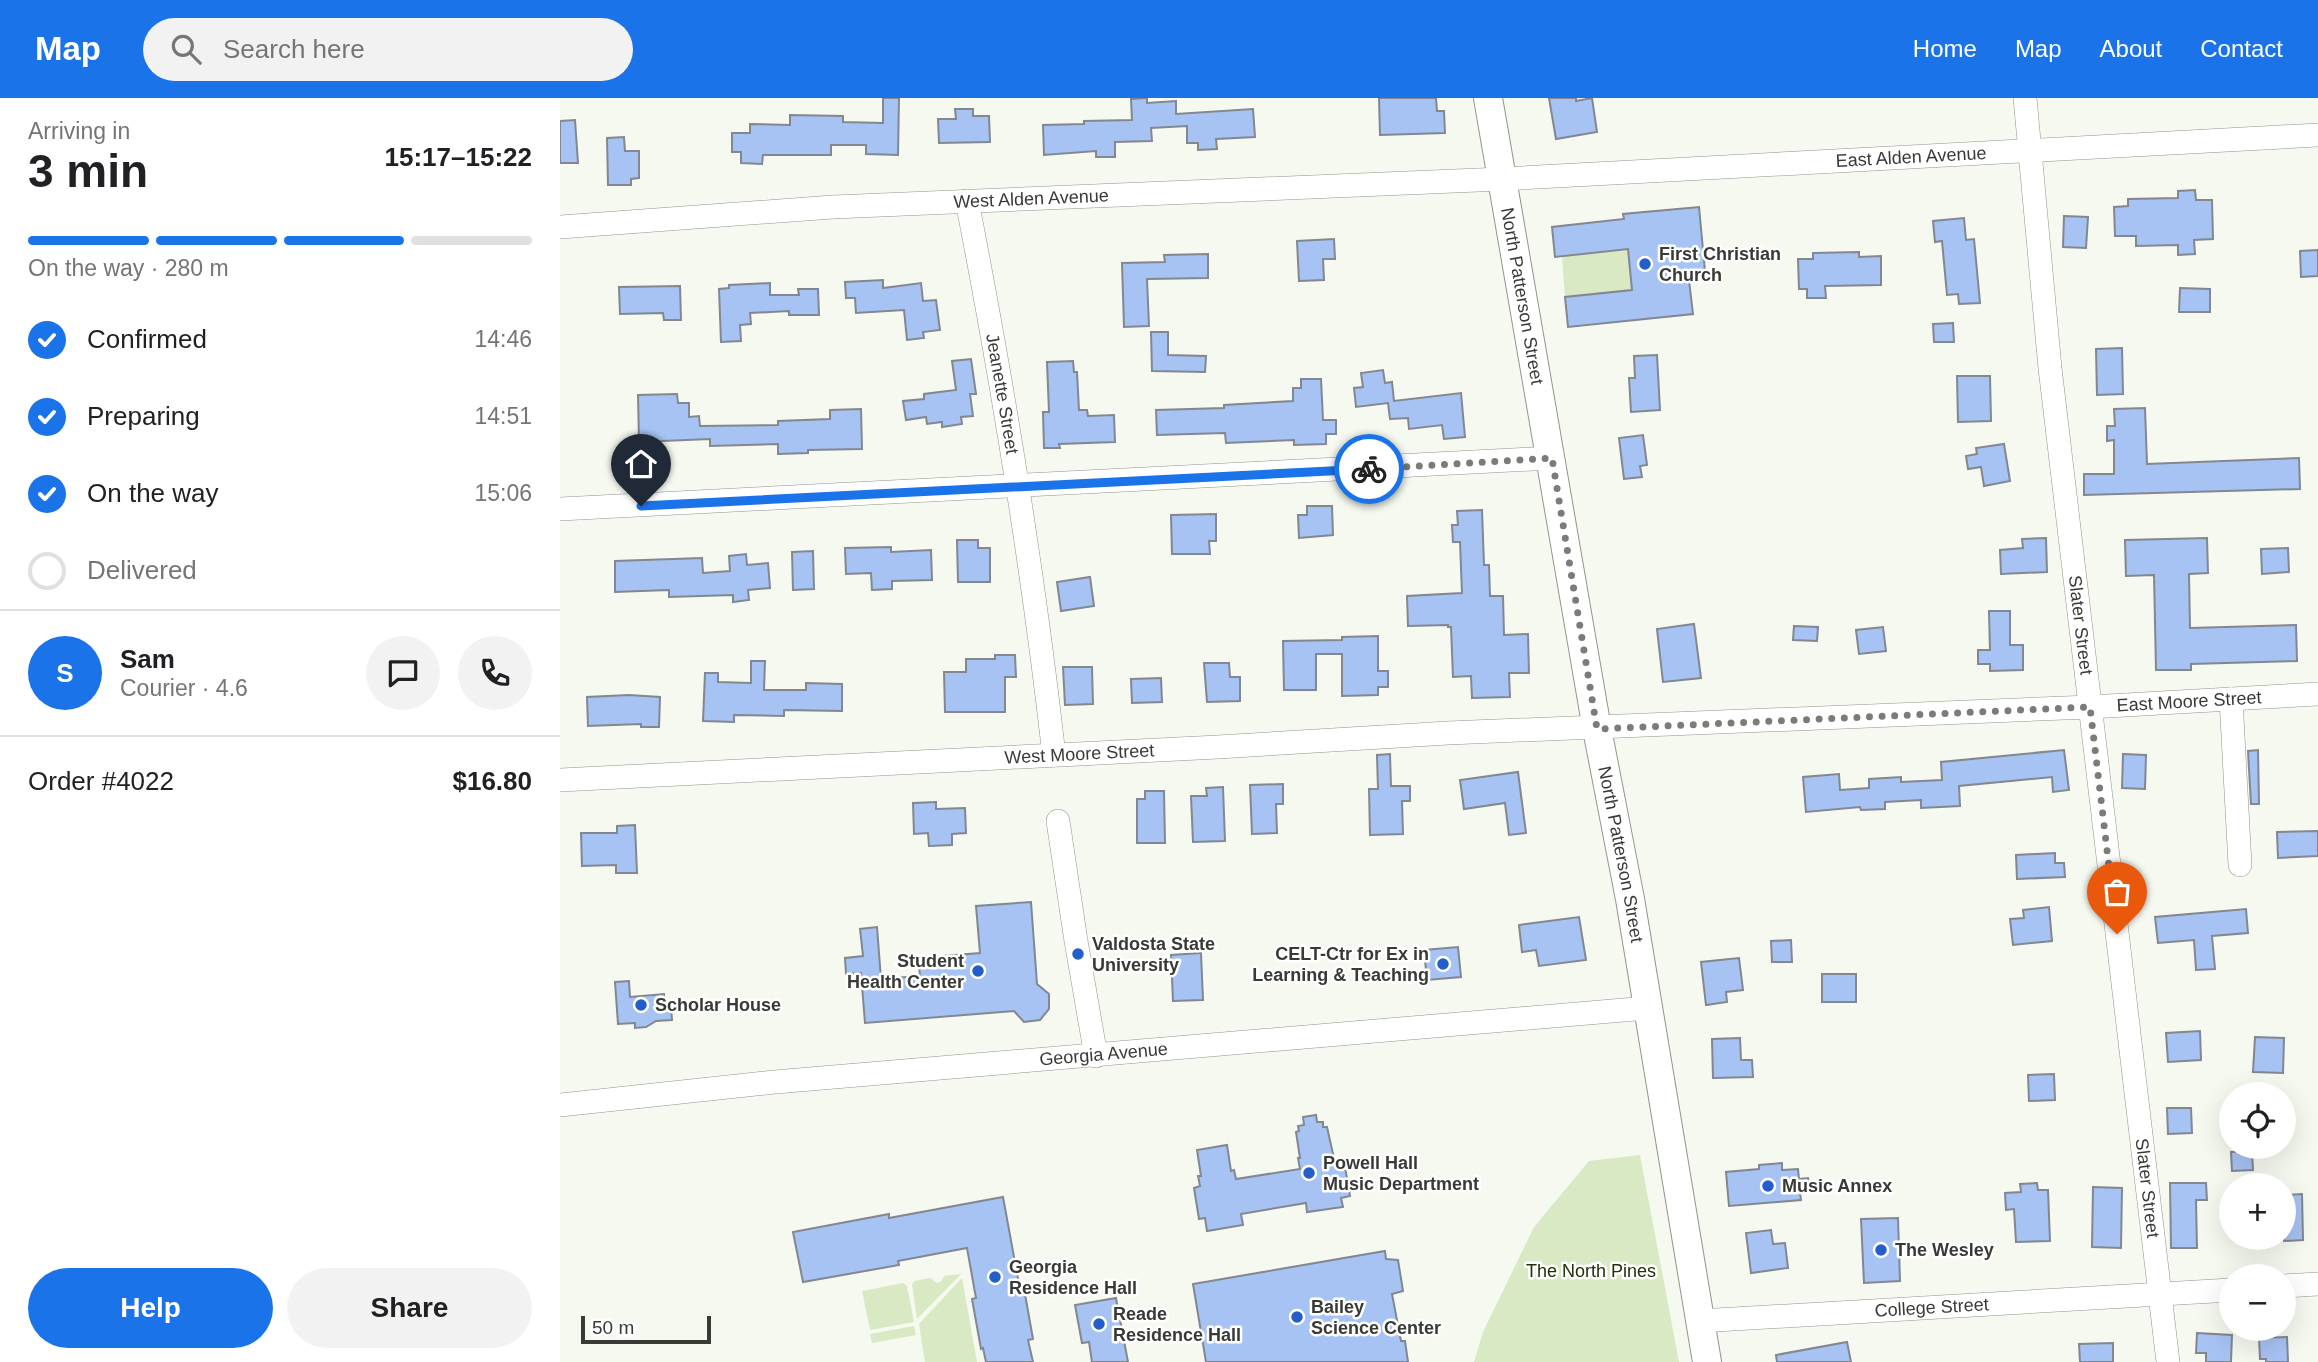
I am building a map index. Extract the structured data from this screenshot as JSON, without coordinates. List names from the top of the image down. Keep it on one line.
{"streets":{"main road":["North Patterson Street"],"street":["East Alden Avenue","West Alden Avenue","Jeanette Street","Slater Street","East Moore Street","West Moore Street","Georgia Avenue","College Street"]},"crossings":[["East Alden Avenue","West Alden Avenue"],["East Alden Avenue","North Patterson Street"],["East Alden Avenue","Slater Street"],["West Alden Avenue","North Patterson Street"],["West Alden Avenue","Jeanette Street"],["North Patterson Street","East Moore Street"],["North Patterson Street","West Moore Street"],["North Patterson Street","Georgia Avenue"],["North Patterson Street","College Street"],["Jeanette Street","West Moore Street"],["Slater Street","East Moore Street"],["Slater Street","College Street"],["East Moore Street","West Moore Street"]],"parks":["The North Pines"],"places":["First Christian Church","Valdosta State University","CELT-Ctr for Ex in Learning & Teaching","Student Health Center","Scholar House","Powell Hall Music Department","Music Annex","The Wesley","Georgia Residence Hall","Bailey Science Center","Reade Residence Hall"],"scale_bar":"50 m","page":{"header":"Map","search":"Search here","nav":["Home","Map","About","Contact"],"heading":["3 min","Arriving in","15:17–15:22"],"panel":["Sam","Courier · 4.6","Order #4022","$16.80"],"bar":"On the way · 280 m","list":[["Confirmed","14:46"],["Preparing","14:51"],["On the way","15:06"],"Delivered"],"round":"S","map_buttons":["+","−"],"buttons":["Help","Share"],"scale":"50 m"}}
